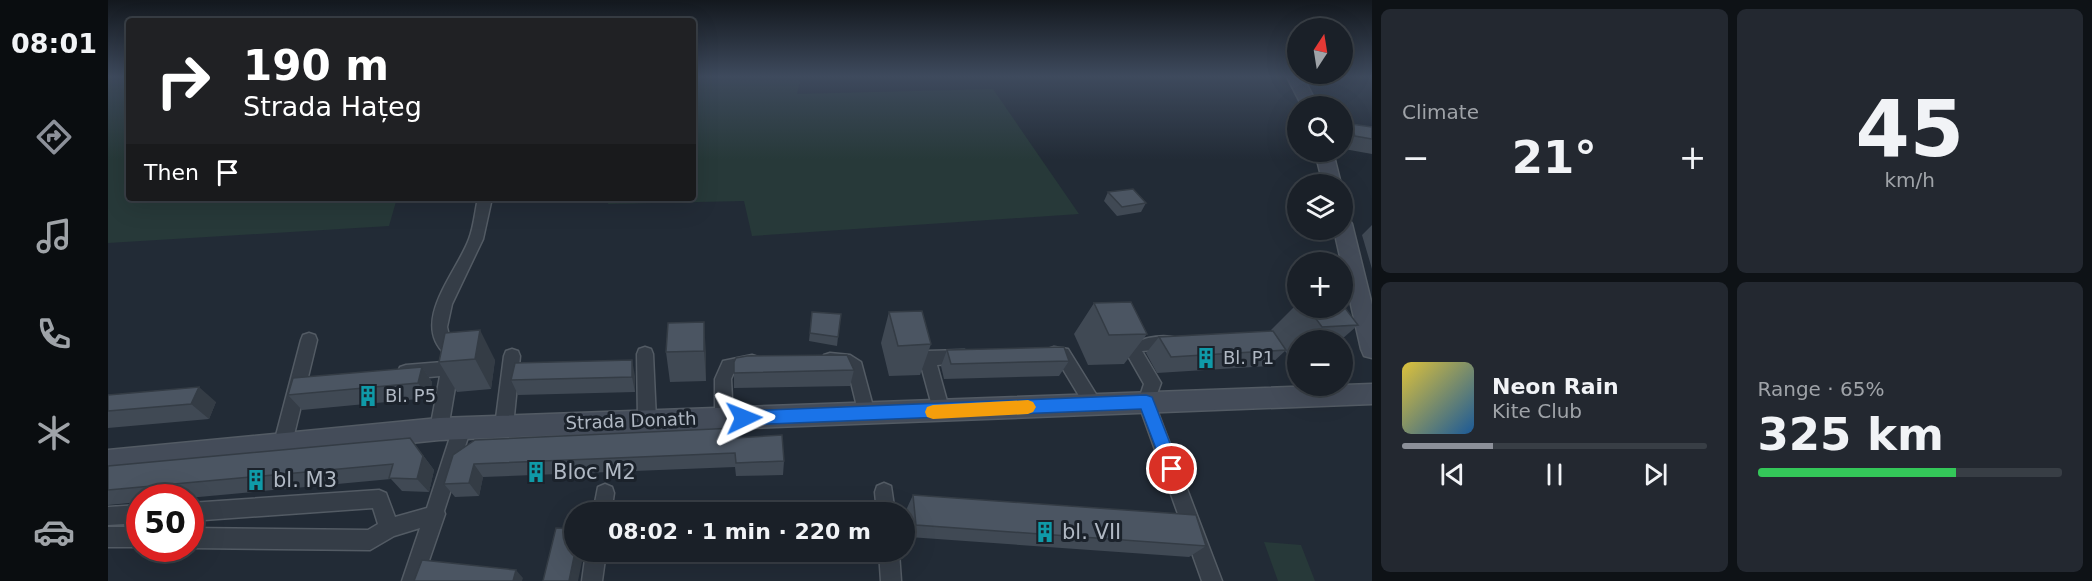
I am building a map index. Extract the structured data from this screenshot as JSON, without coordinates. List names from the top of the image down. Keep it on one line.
{"streets":{"main road":["Strada Donath"]},"places":{"building":["Bl. P1","Bl. P5","Bloc M2","bl. M3","bl. VII"]},"north":"top","page":{"tabs":"08:01","tile":["Climate",["45","km/h"],["Range · 65%","325 km"]],"map_buttons":["+","−"],"turn":["190 m","Strada Hațeg"],"heat":["−","21°","+"],"then":"Then","song":["Neon Rain","Kite Club"],"limit":"50","trip":"08:02 · 1 min · 220 m"}}
